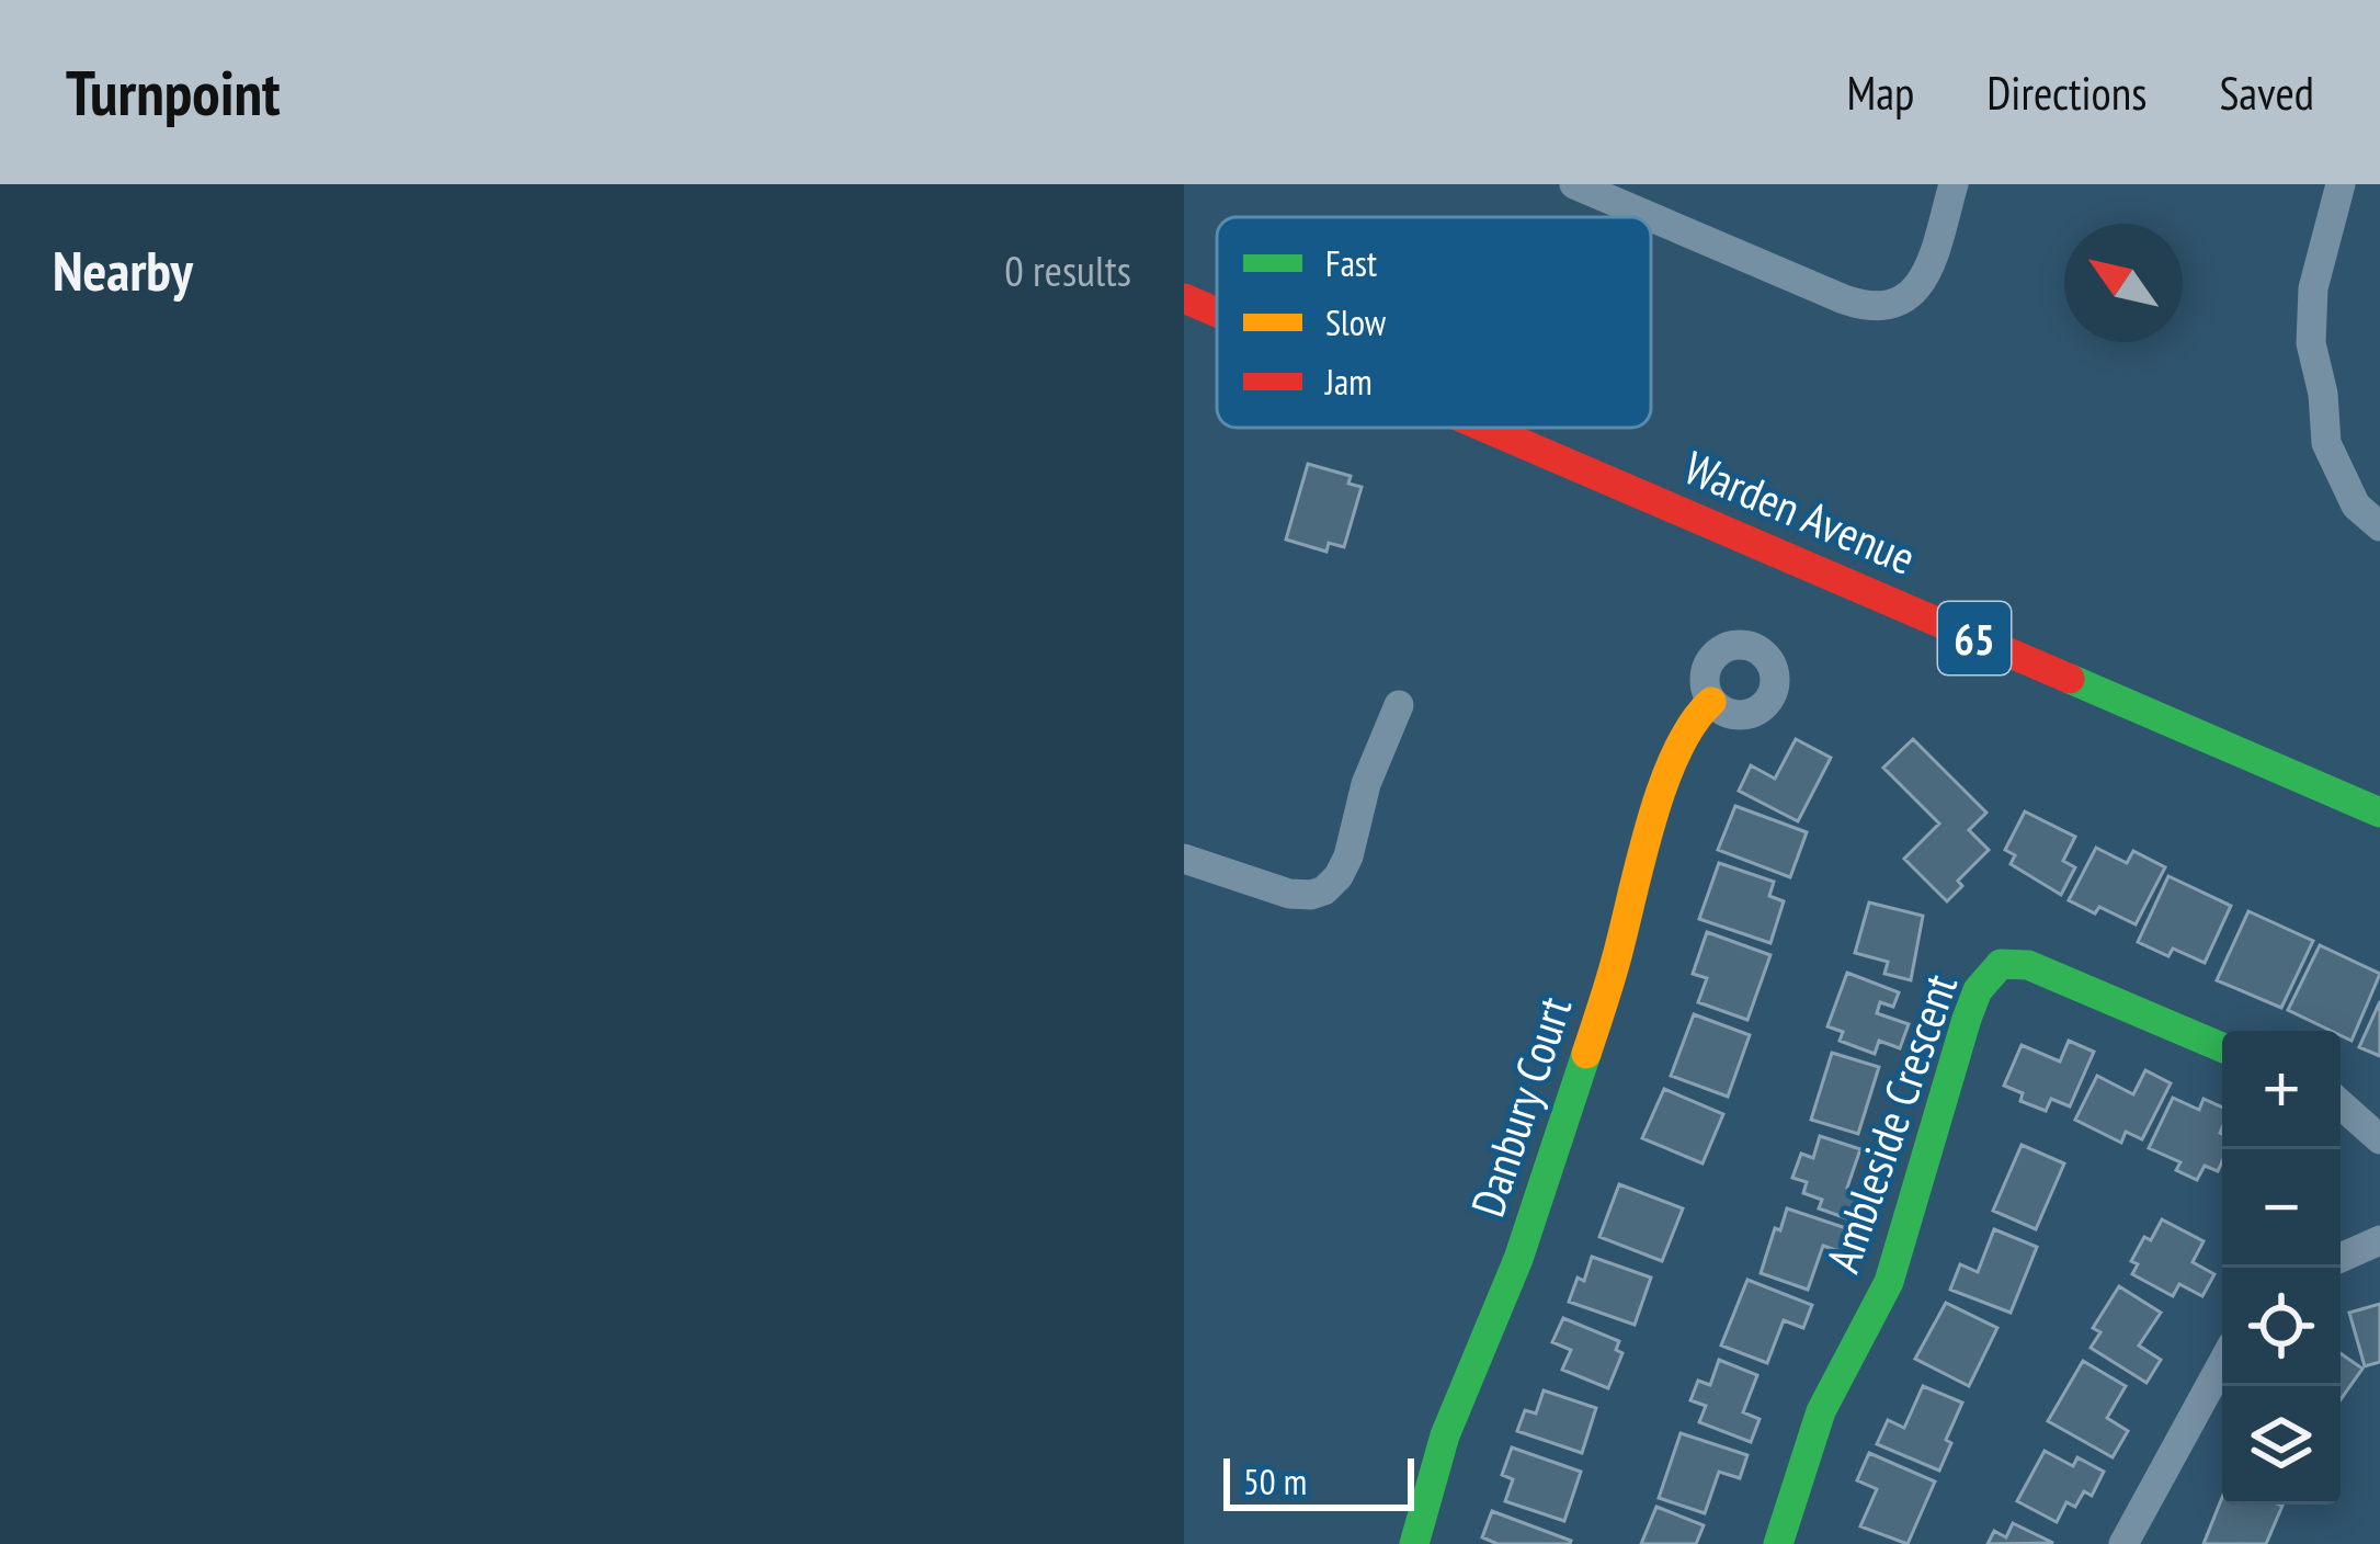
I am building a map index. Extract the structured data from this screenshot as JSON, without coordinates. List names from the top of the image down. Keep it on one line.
{"streets":{"street":["Warden Avenue","65","Danbury Court","Ambleside Crescent"]},"legend":["Fast","Slow","Jam"],"scale_bar":"50 m","north":"top left","page":{"header":"Turnpoint","nav":["Map","Directions","Saved"],"heading":["Nearby","0 results"],"map_buttons":["+","−"],"scale":"50 m"}}
